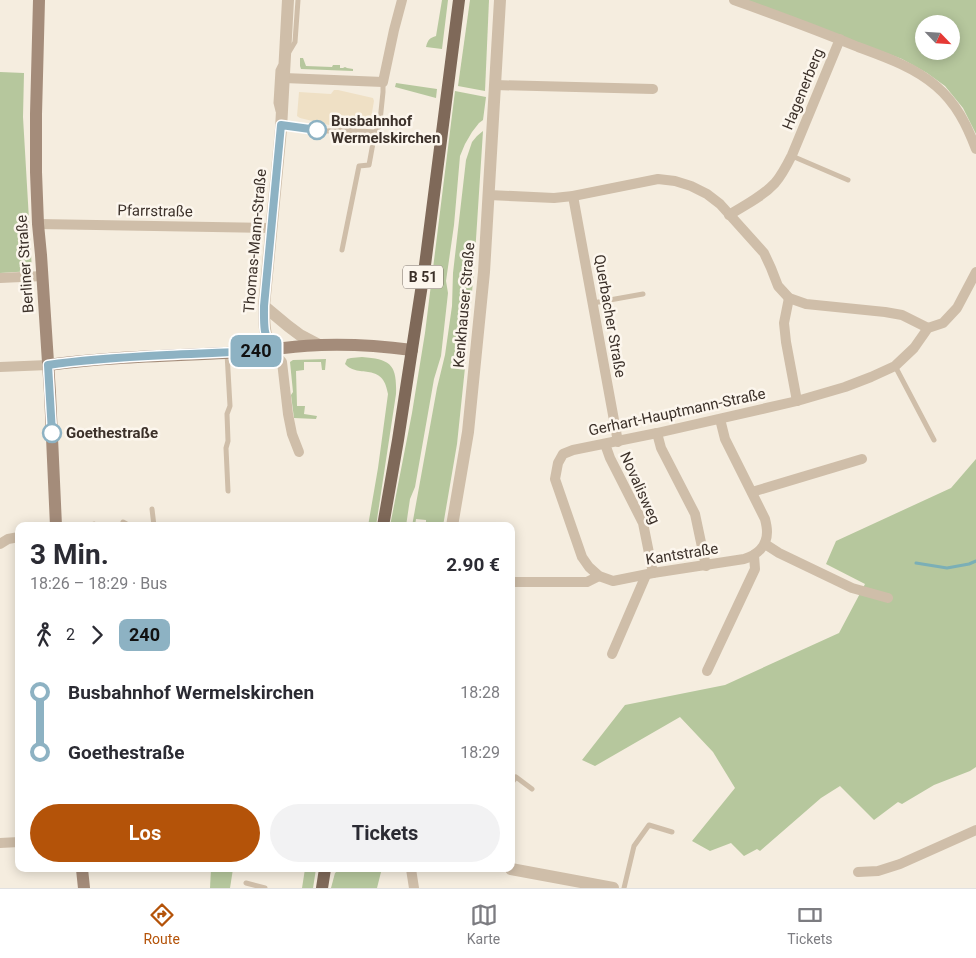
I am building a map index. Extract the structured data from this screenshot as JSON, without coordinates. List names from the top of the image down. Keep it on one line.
{"streets":{"main road":["Berliner Straße","B 51"],"street":["Hagenerberg","Pfarrstraße","Thomas-Mann-Straße","Kenkhauser Straße","Querbacher Straße","Gerhart-Hauptmann-Straße","Novalisweg","Kantstraße"]},"crossings":[["Pfarrstraße","Thomas-Mann-Straße"],["Pfarrstraße","Berliner Straße"],["Querbacher Straße","Gerhart-Hauptmann-Straße"],["Gerhart-Hauptmann-Straße","Novalisweg"],["Gerhart-Hauptmann-Straße","Kantstraße"],["Novalisweg","Kantstraße"]],"places":["Busbahnhof Wermelskirchen","Goethestraße"],"lines":["bus line 240"],"north":"bottom right","page":{"on_map":"240","heading":["3 Min.","18:26 – 18:29 · Bus","2.90 €"],"legs":["2","240"],"list":[{"name":"Busbahnhof Wermelskirchen","value":"18:28"},{"name":"Goethestraße","value":"18:29"}],"buttons":["Los","Tickets"],"tabs":["Route","Karte","Tickets"]}}
